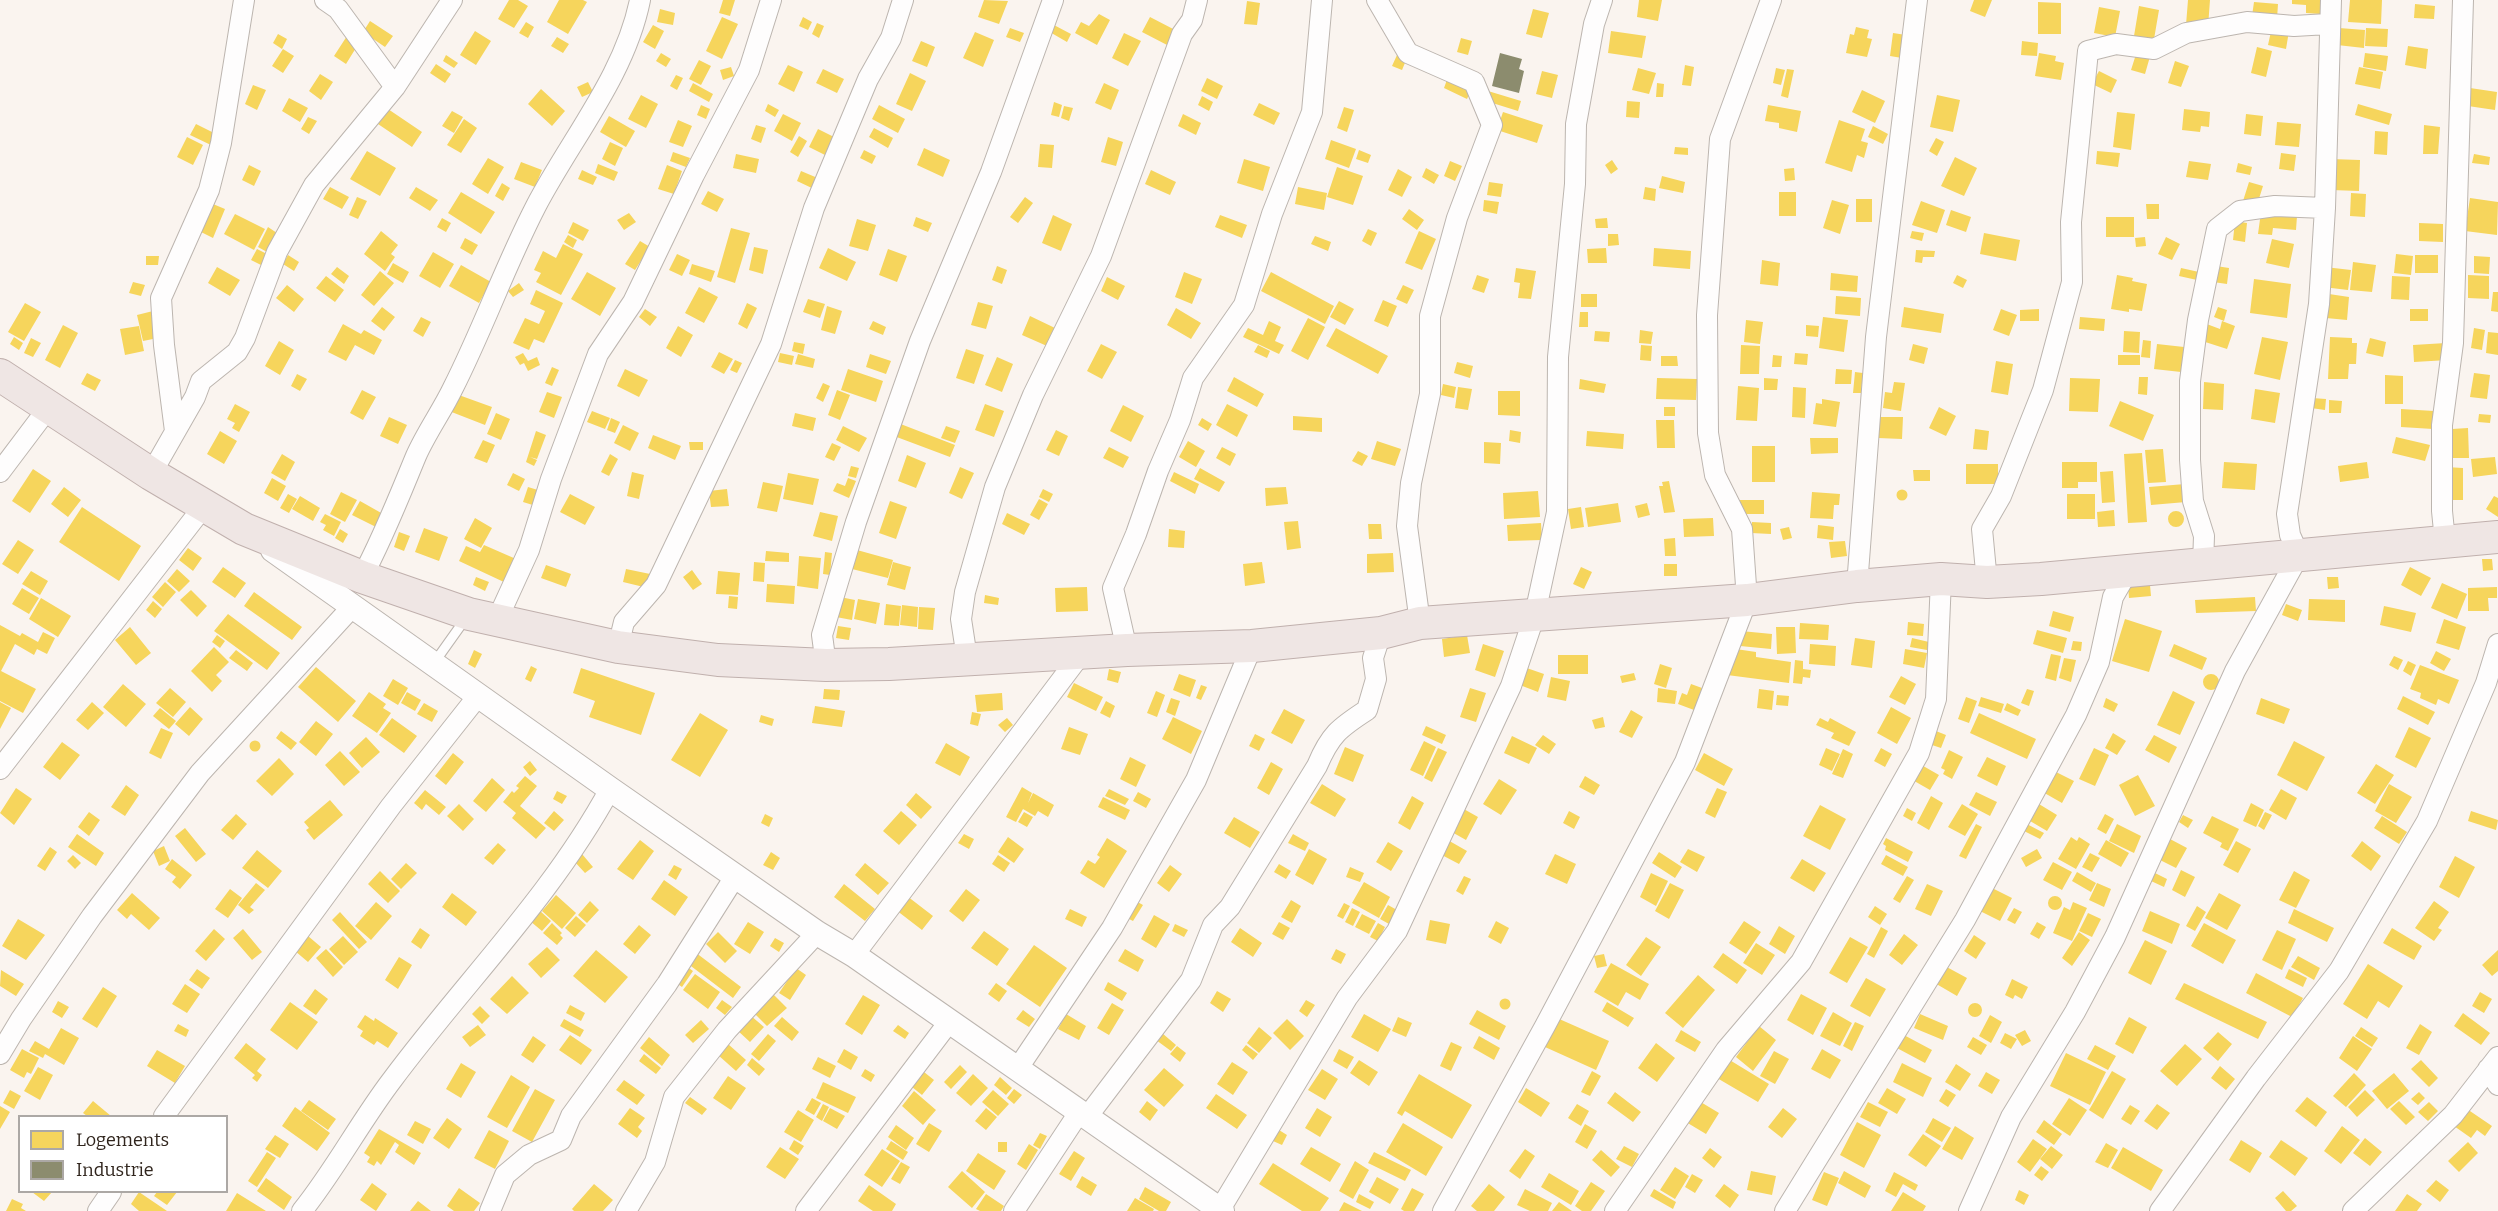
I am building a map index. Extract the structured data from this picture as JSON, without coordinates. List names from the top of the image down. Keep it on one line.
{"legend":["Logements","Industrie"]}
